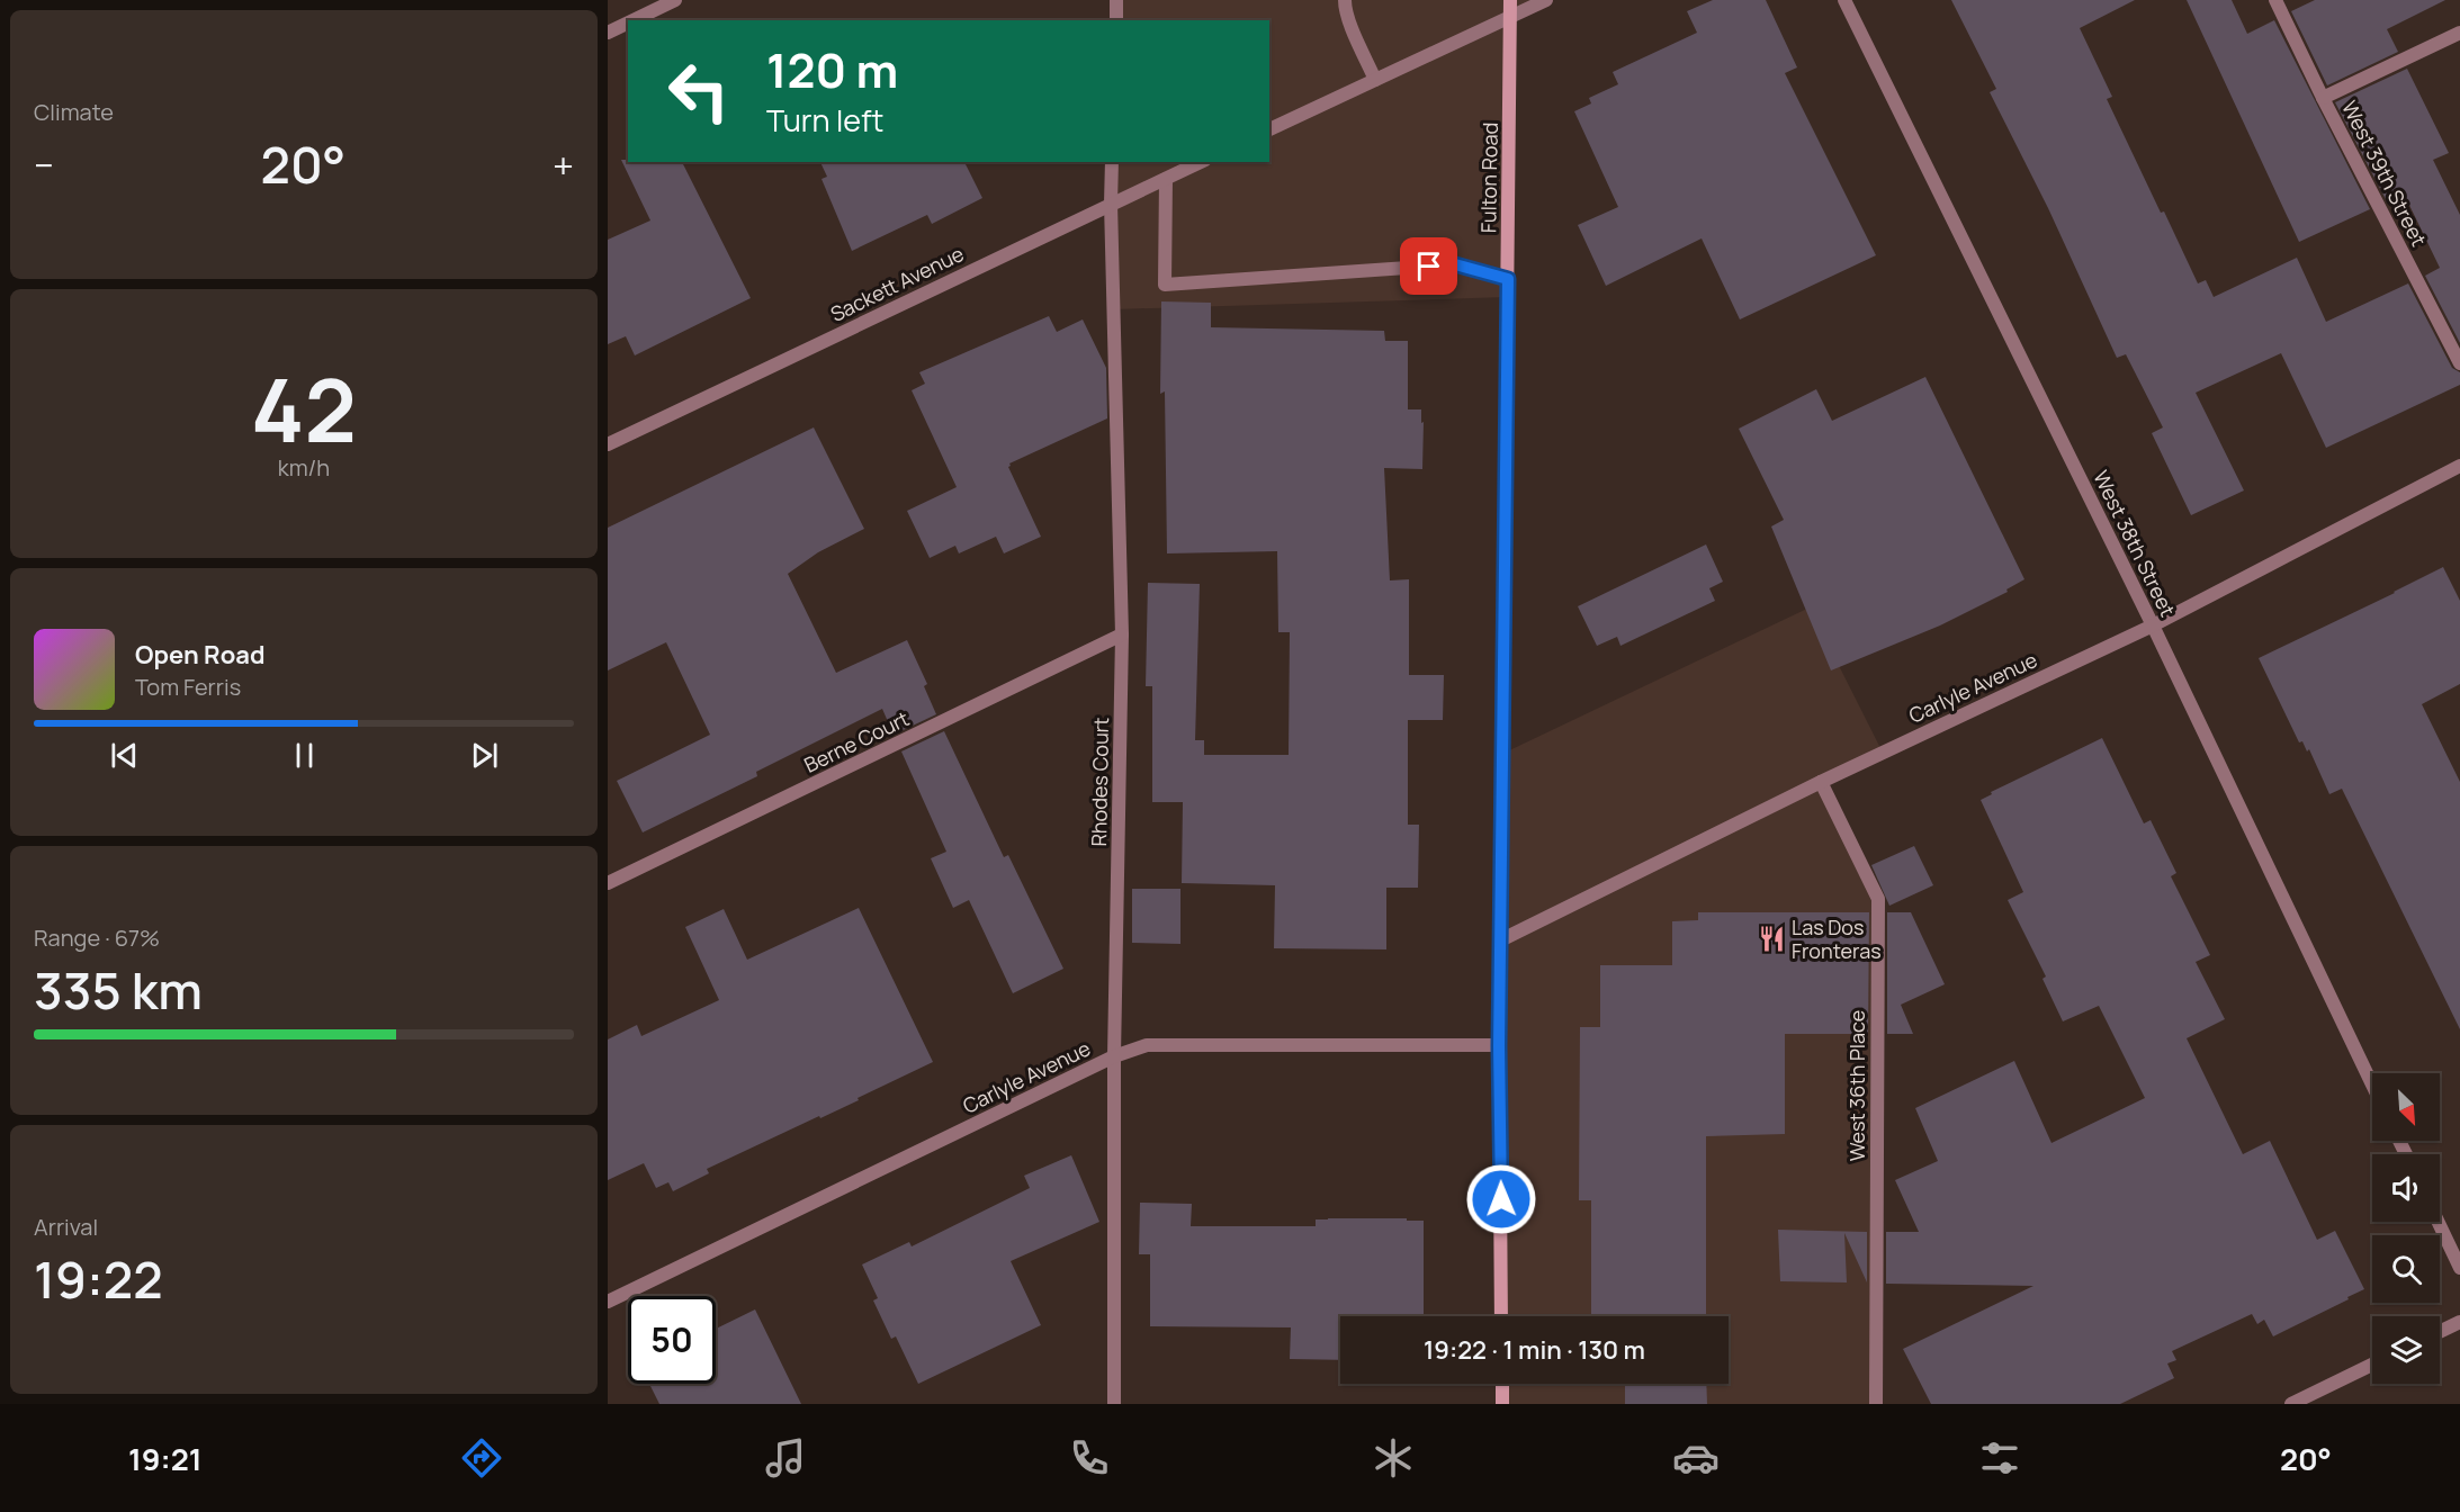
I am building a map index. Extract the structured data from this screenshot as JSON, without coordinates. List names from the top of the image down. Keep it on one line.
{"streets":{"main road":["Fulton Road"],"street":["West 39th Street","Sackett Avenue","West 38th Street","Carlyle Avenue","Berne Court","Rhodes Court","West 36th Place"]},"crossings":[["Fulton Road","Carlyle Avenue"],["Sackett Avenue","Rhodes Court"],["West 38th Street","Carlyle Avenue"],["Carlyle Avenue","Rhodes Court"],["Carlyle Avenue","West 36th Place"],["Berne Court","Rhodes Court"]],"places":{"restaurant":["Las Dos Fronteras"]},"north":"bottom right","page":{"tile":["Climate",["42","km/h"],["Range · 67%","335 km"],["Arrival","19:22"]],"turn":["120 m","Turn left"],"heat":["−","20°","+"],"song":["Open Road","Tom Ferris"],"limit":"50","trip":"19:22 · 1 min · 130 m","tabs":["19:21","20°"]}}
